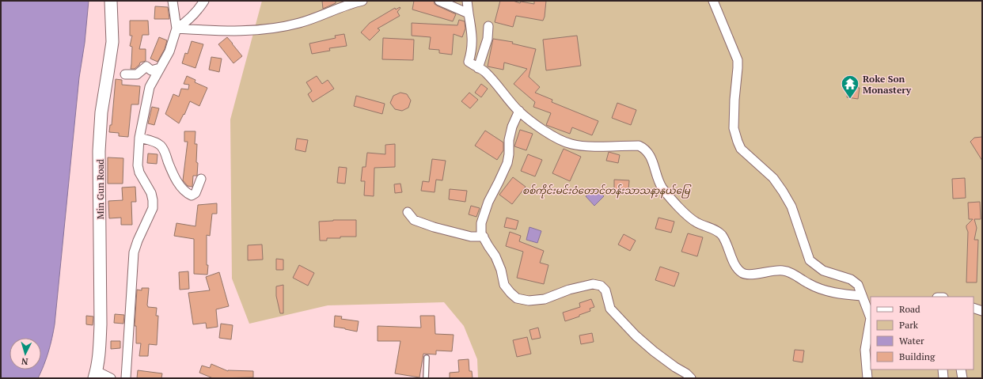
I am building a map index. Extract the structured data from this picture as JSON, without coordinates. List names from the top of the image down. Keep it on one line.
{"streets":{"street":["Min Gun Road"]},"parks":["စစ်ကိုင်းမင်းဝံတောင်တန်းသာသနာ့နယ်မြေ"],"places":{"temple":["Roke Son Monastery"]},"legend":["Road","Park","Water","Building"],"north":"bottom"}
